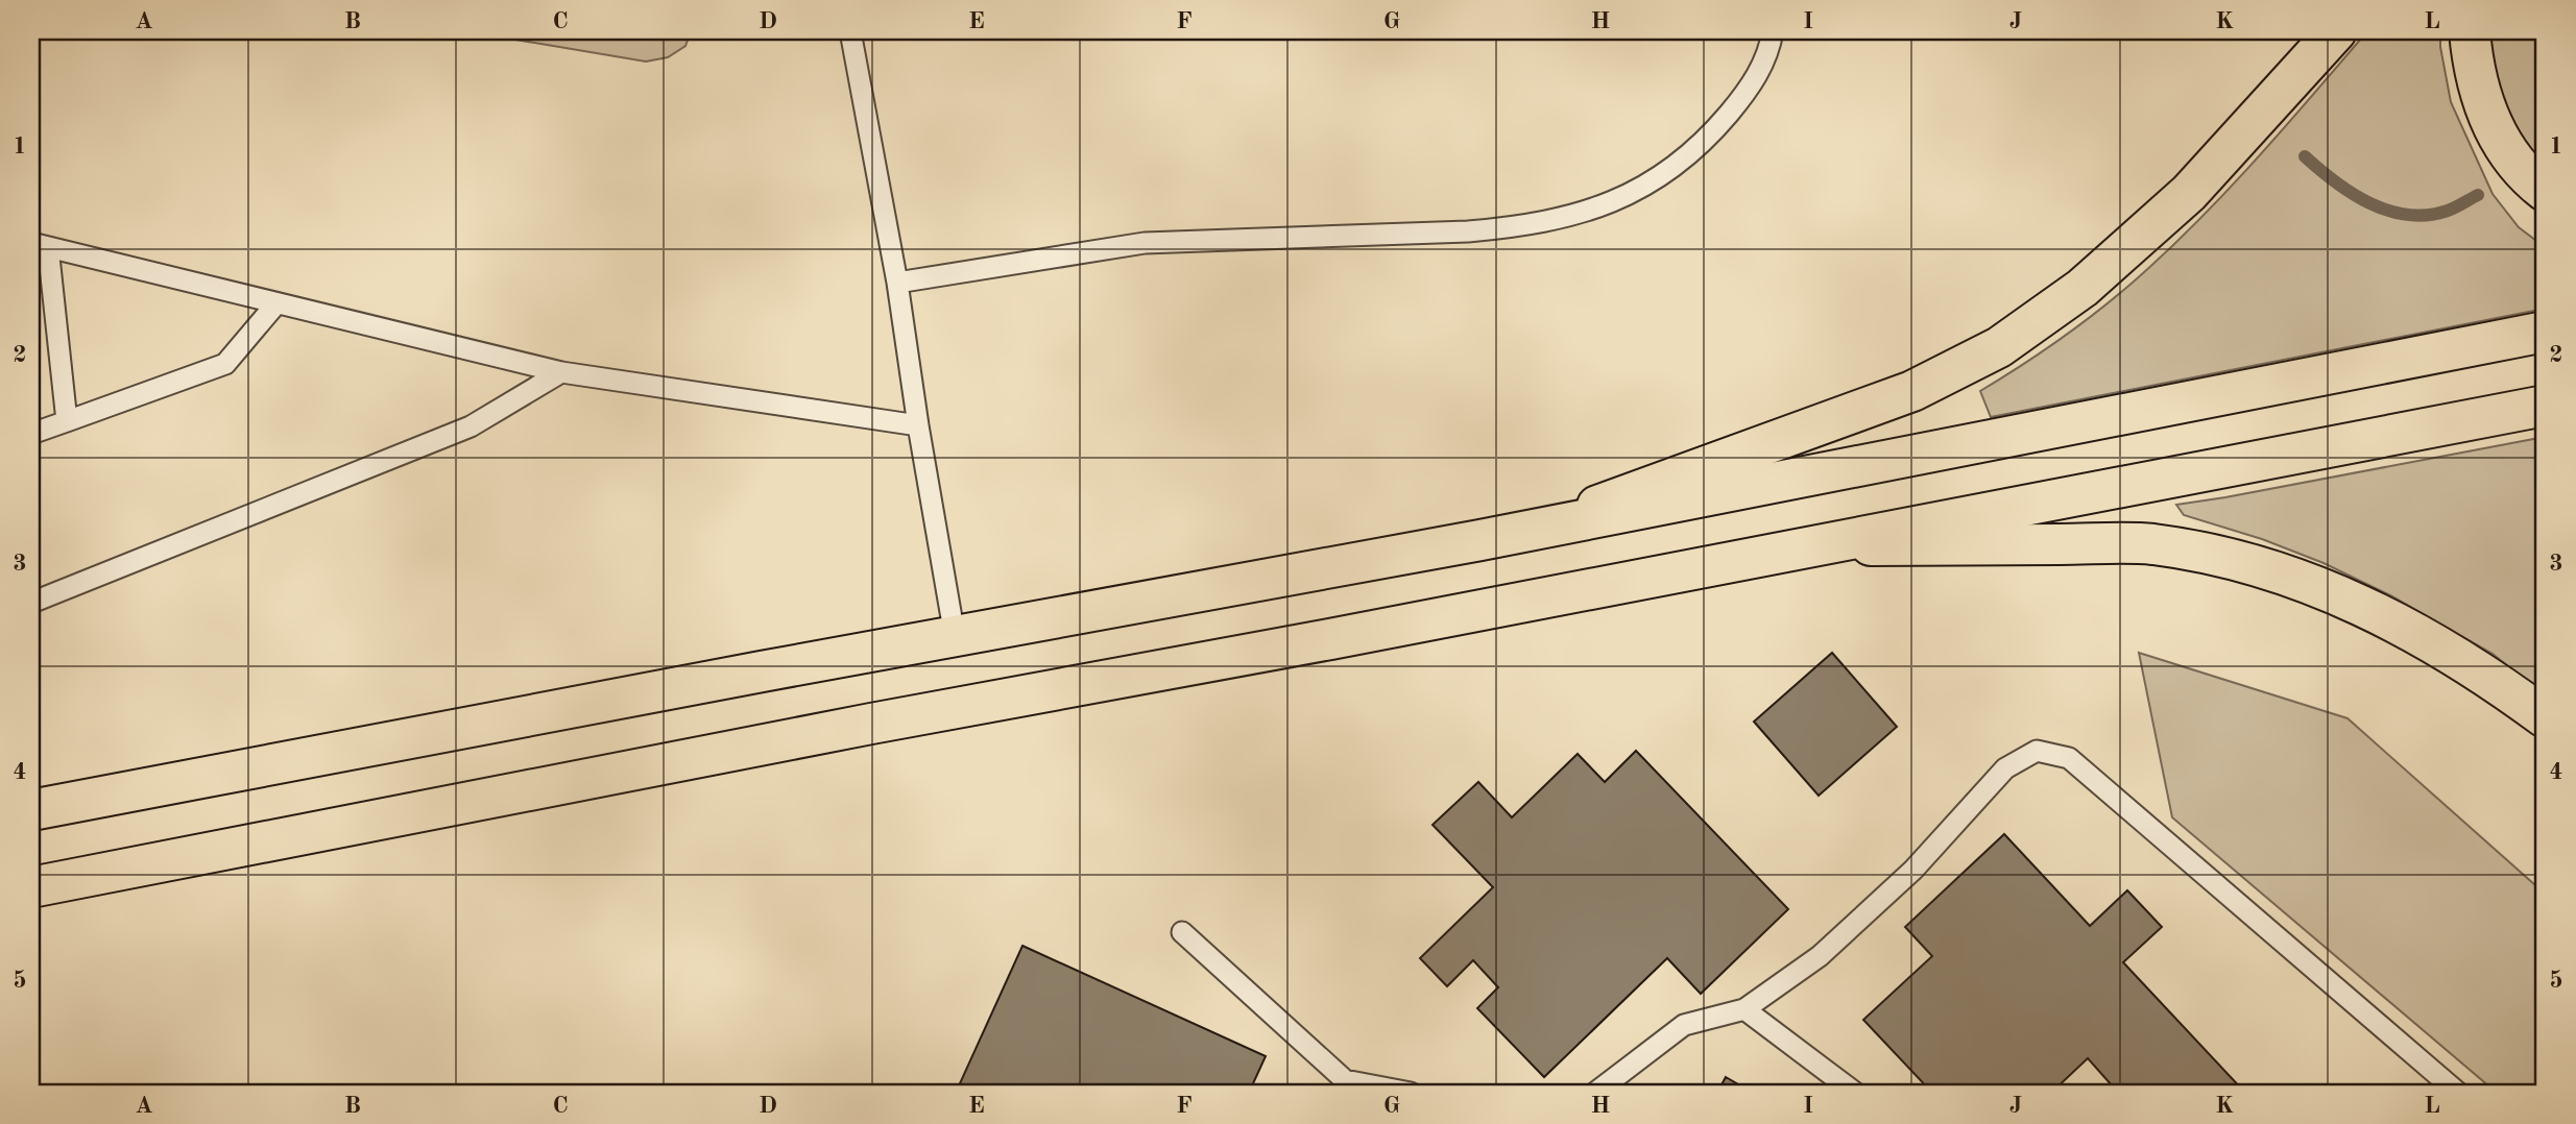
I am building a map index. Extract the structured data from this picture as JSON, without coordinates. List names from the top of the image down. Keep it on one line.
{"grid":{"columns":["A","B","C","D","E","F","G","H","I","J","K","L"],"rows":["1","2","3","4","5"]}}
